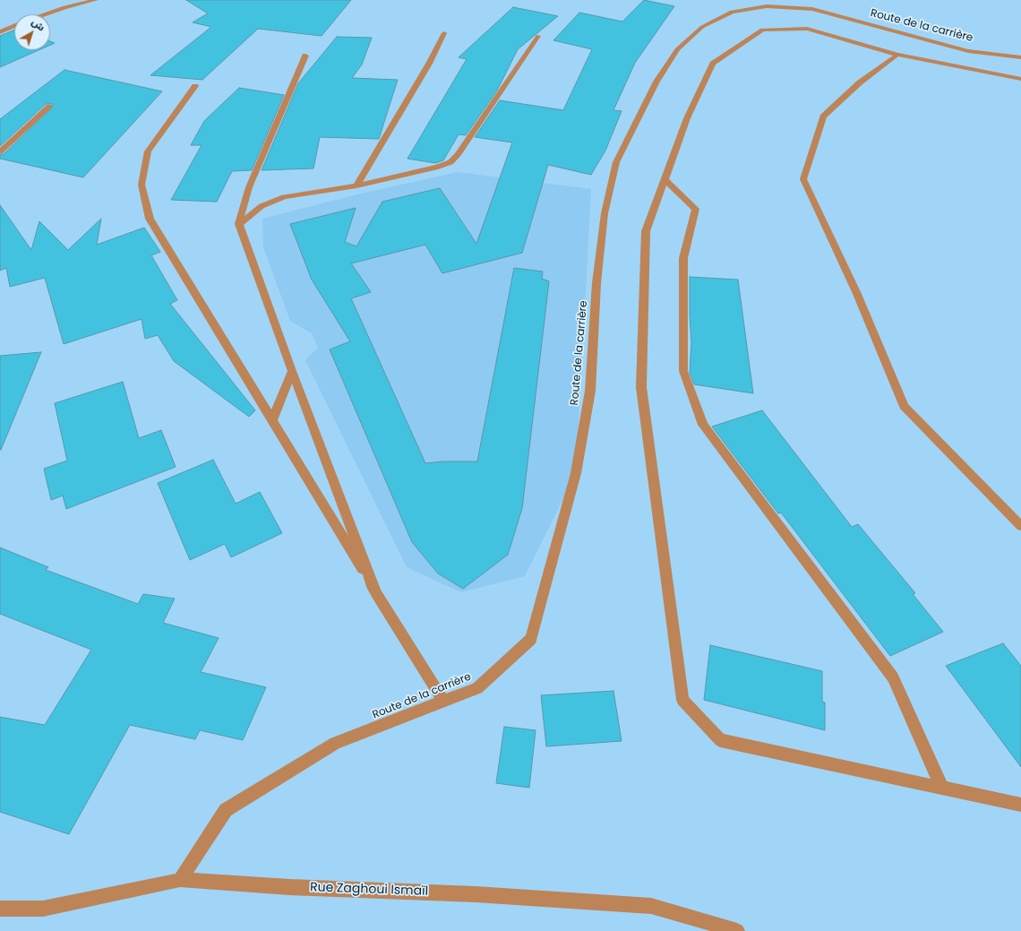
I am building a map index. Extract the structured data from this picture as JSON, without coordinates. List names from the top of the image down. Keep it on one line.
{"streets":{"street":["Route de la carrière","Rue Zaghoui Ismaïl"]},"crossings":[["Route de la carrière","Rue Zaghoui Ismaïl"]],"north":"top right"}
